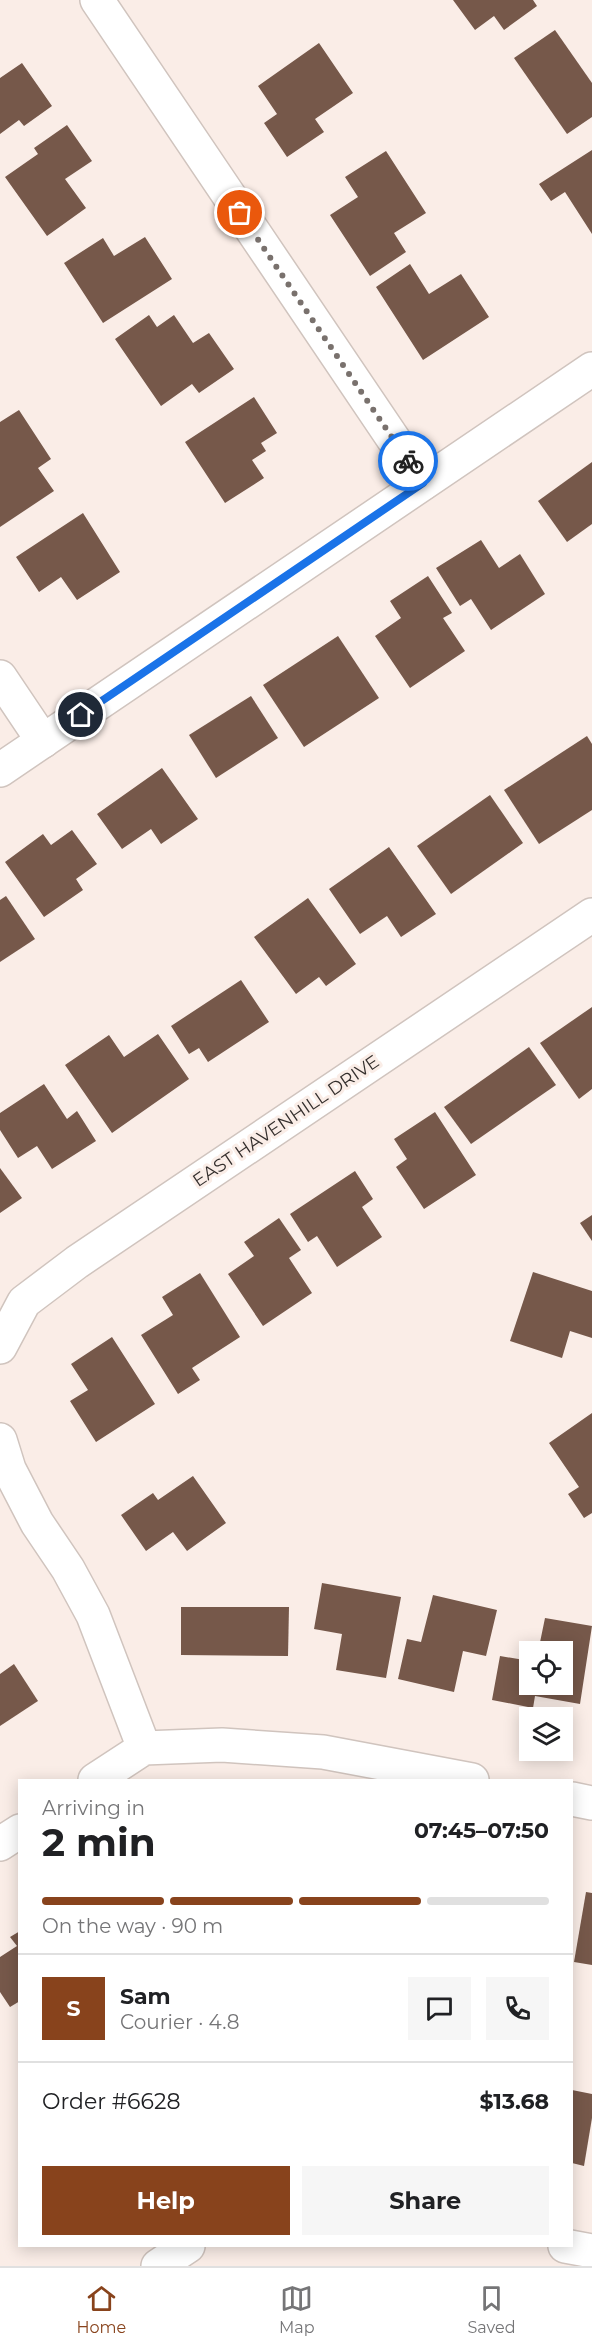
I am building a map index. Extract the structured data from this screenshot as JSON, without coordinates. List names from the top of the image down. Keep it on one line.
{"streets":{"street":["EAST HAVENHILL DRIVE"]},"page":{"heading":["2 min","Arriving in","07:45–07:50"],"panel":["Sam","Courier · 4.8","Order #6628","$13.68"],"bar":"On the way · 90 m","round":"S","buttons":["Help","Share"],"tabs":["Home","Map","Saved"]}}
